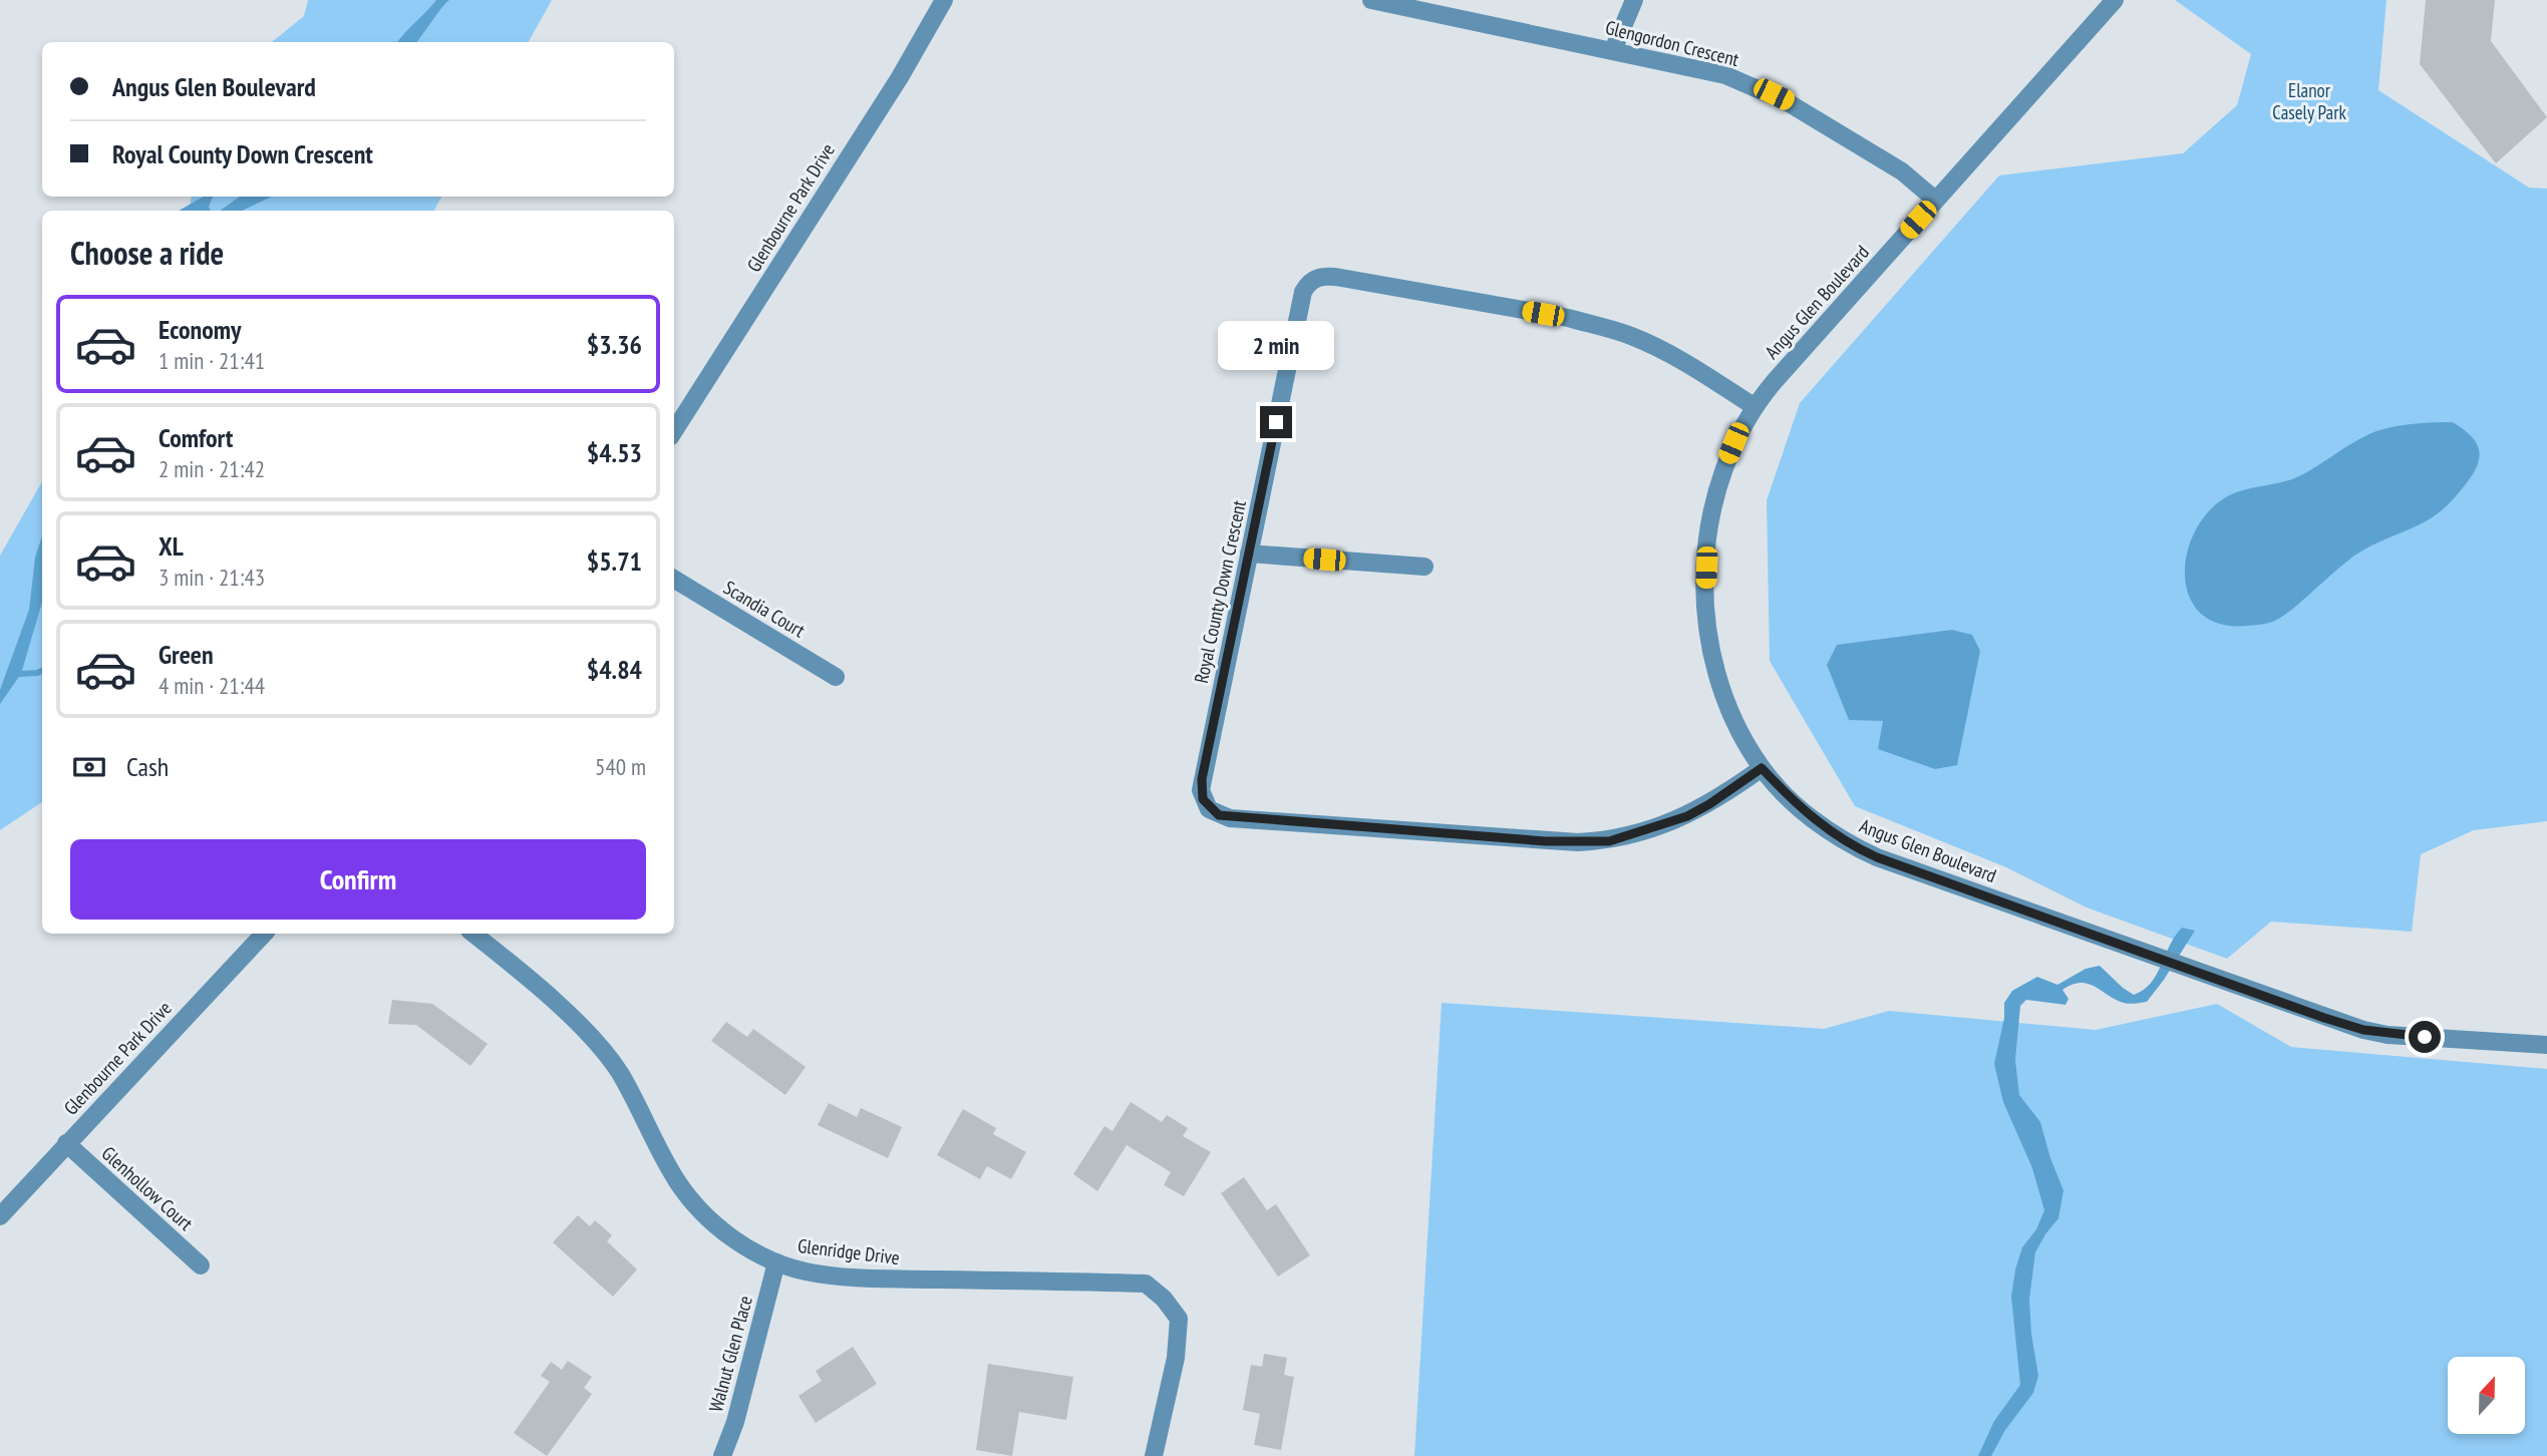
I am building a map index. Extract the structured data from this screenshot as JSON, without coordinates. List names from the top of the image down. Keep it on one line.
{"streets":{"street":["Glengordon Crescent","Glenbourne Park Drive","Angus Glen Boulevard","Royal County Down Crescent","Scandia Court","Glenhollow Court","Glenridge Drive","Walnut Glen Place"]},"crossings":[["Glengordon Crescent","Angus Glen Boulevard"],["Glenbourne Park Drive","Glenhollow Court"],["Angus Glen Boulevard","Royal County Down Crescent"],["Glenridge Drive","Walnut Glen Place"]],"parks":["Elanor Casely Park"],"north":"top","page":{"banner":["Angus Glen Boulevard","Royal County Down Crescent"],"heading":"Choose a ride","list":[{"name":"Economy","note":"1 min · 21:41","value":"$3.36"},{"name":"Comfort","note":"2 min · 21:42","value":"$4.53"},{"name":"XL","note":"3 min · 21:43","value":"$5.71"},{"name":"Green","note":"4 min · 21:44","value":"$4.84"}],"bubble":"2 min","pay":["Cash","540 m"],"buttons":"Confirm"}}
